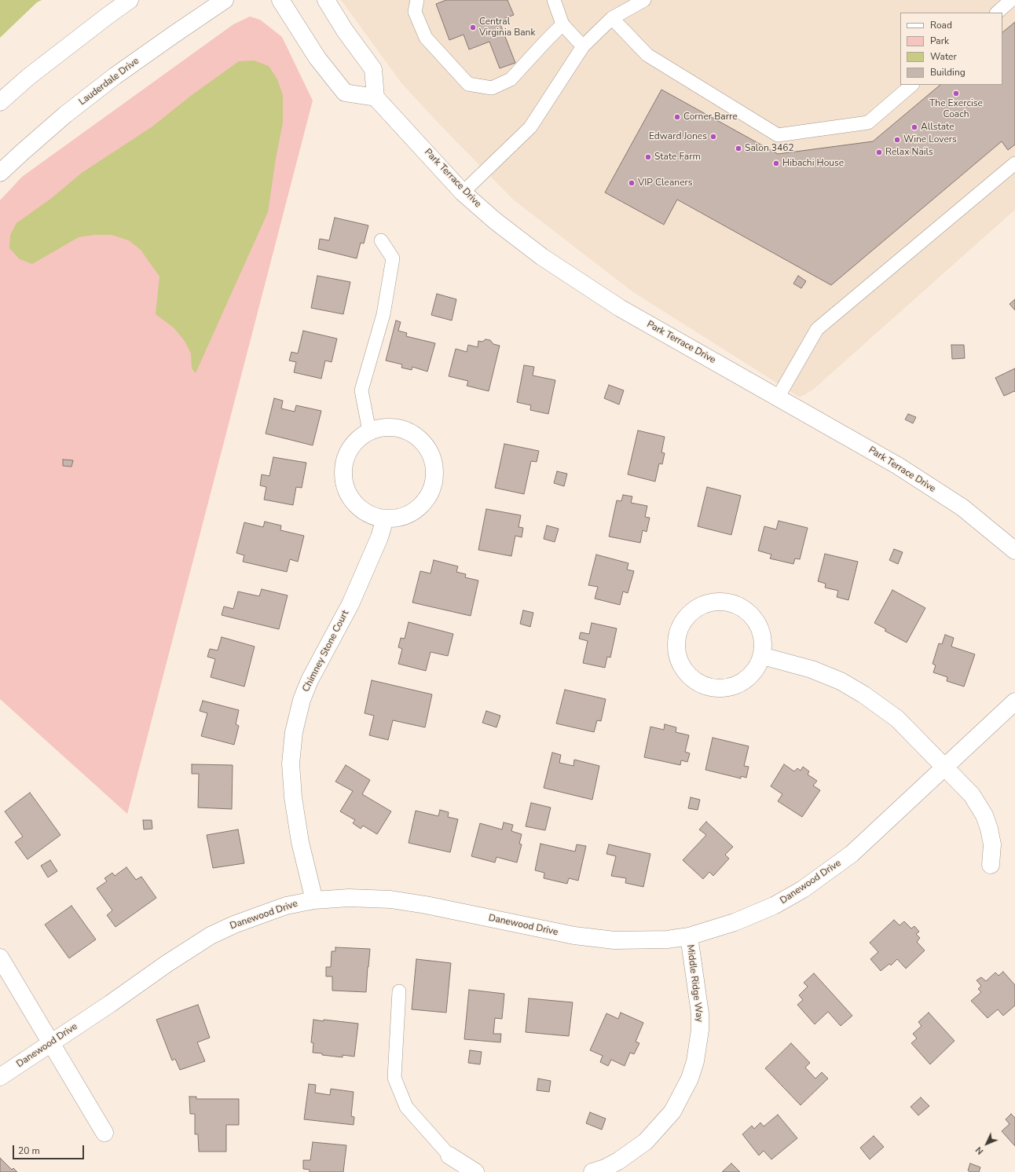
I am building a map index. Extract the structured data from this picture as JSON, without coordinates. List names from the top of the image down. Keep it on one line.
{"streets":{"street":["Lauderdale Drive","Park Terrace Drive","Chimney Stone Court","Danewood Drive","Middle Ridge Way"]},"crossings":[["Chimney Stone Court","Danewood Drive"],["Danewood Drive","Middle Ridge Way"]],"places":["Central Virginia Bank","The Exercise Coach","Corner Barre","Allstate","Edward Jones","Wine Lovers","Salon 3462","Relax Nails","State Farm","Hibachi House","VIP Cleaners"],"legend":["Road","Park","Water","Building"],"scale_bar":"20 m","north":"bottom left"}
